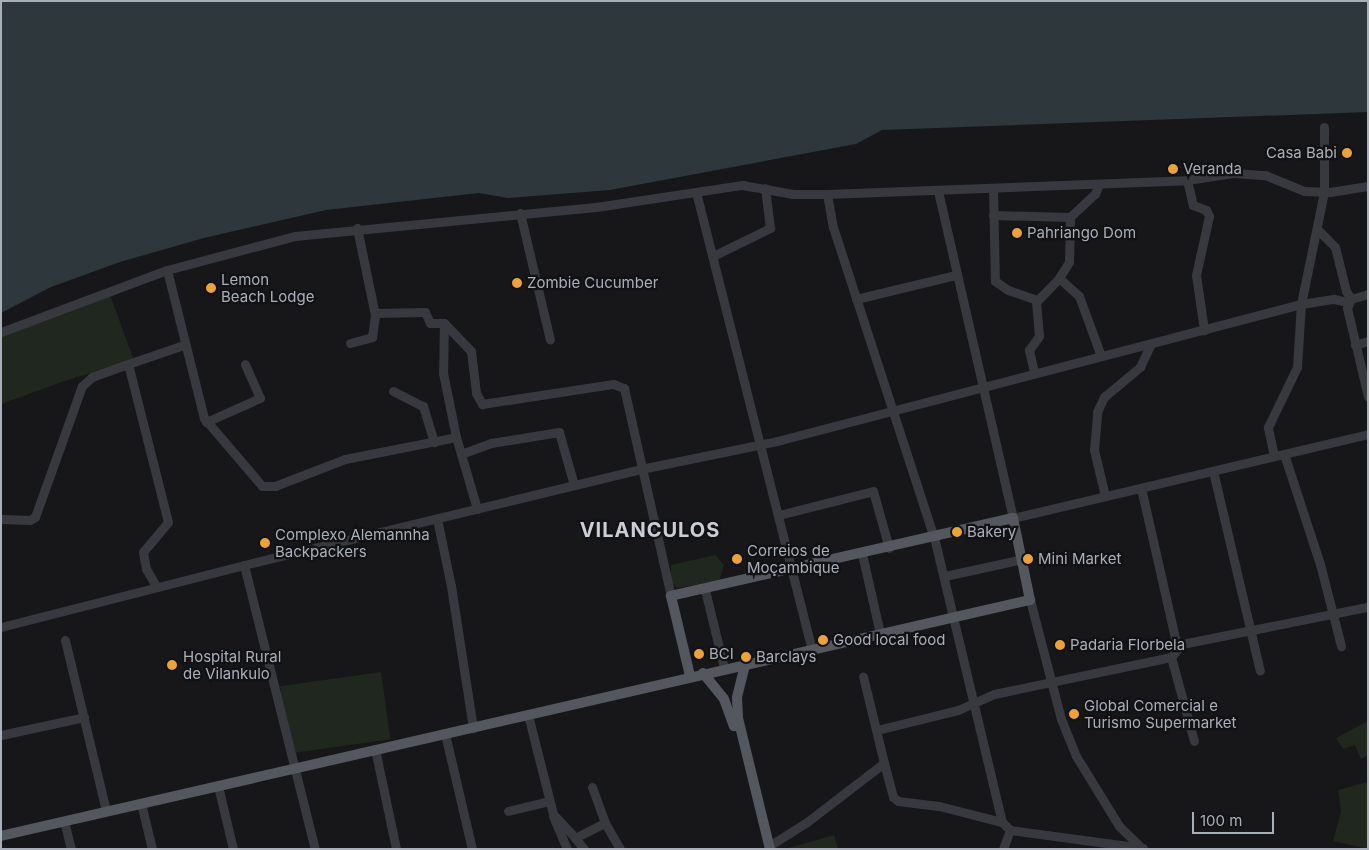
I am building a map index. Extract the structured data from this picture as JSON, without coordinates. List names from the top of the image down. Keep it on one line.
{"districts":["VILANCULOS"],"places":["Casa Babi","Veranda","Pahriango Dom","Zombie Cucumber","Lemon Beach Lodge","Bakery","Complexo Alemannha Backpackers","Correios de Moçambique","Mini Market","Good local food","Padaria Florbela","BCI","Barclays","Hospital Rural de Vilankulo","Global Comercial e Turismo Supermarket"],"scale_bar":"100 m"}
